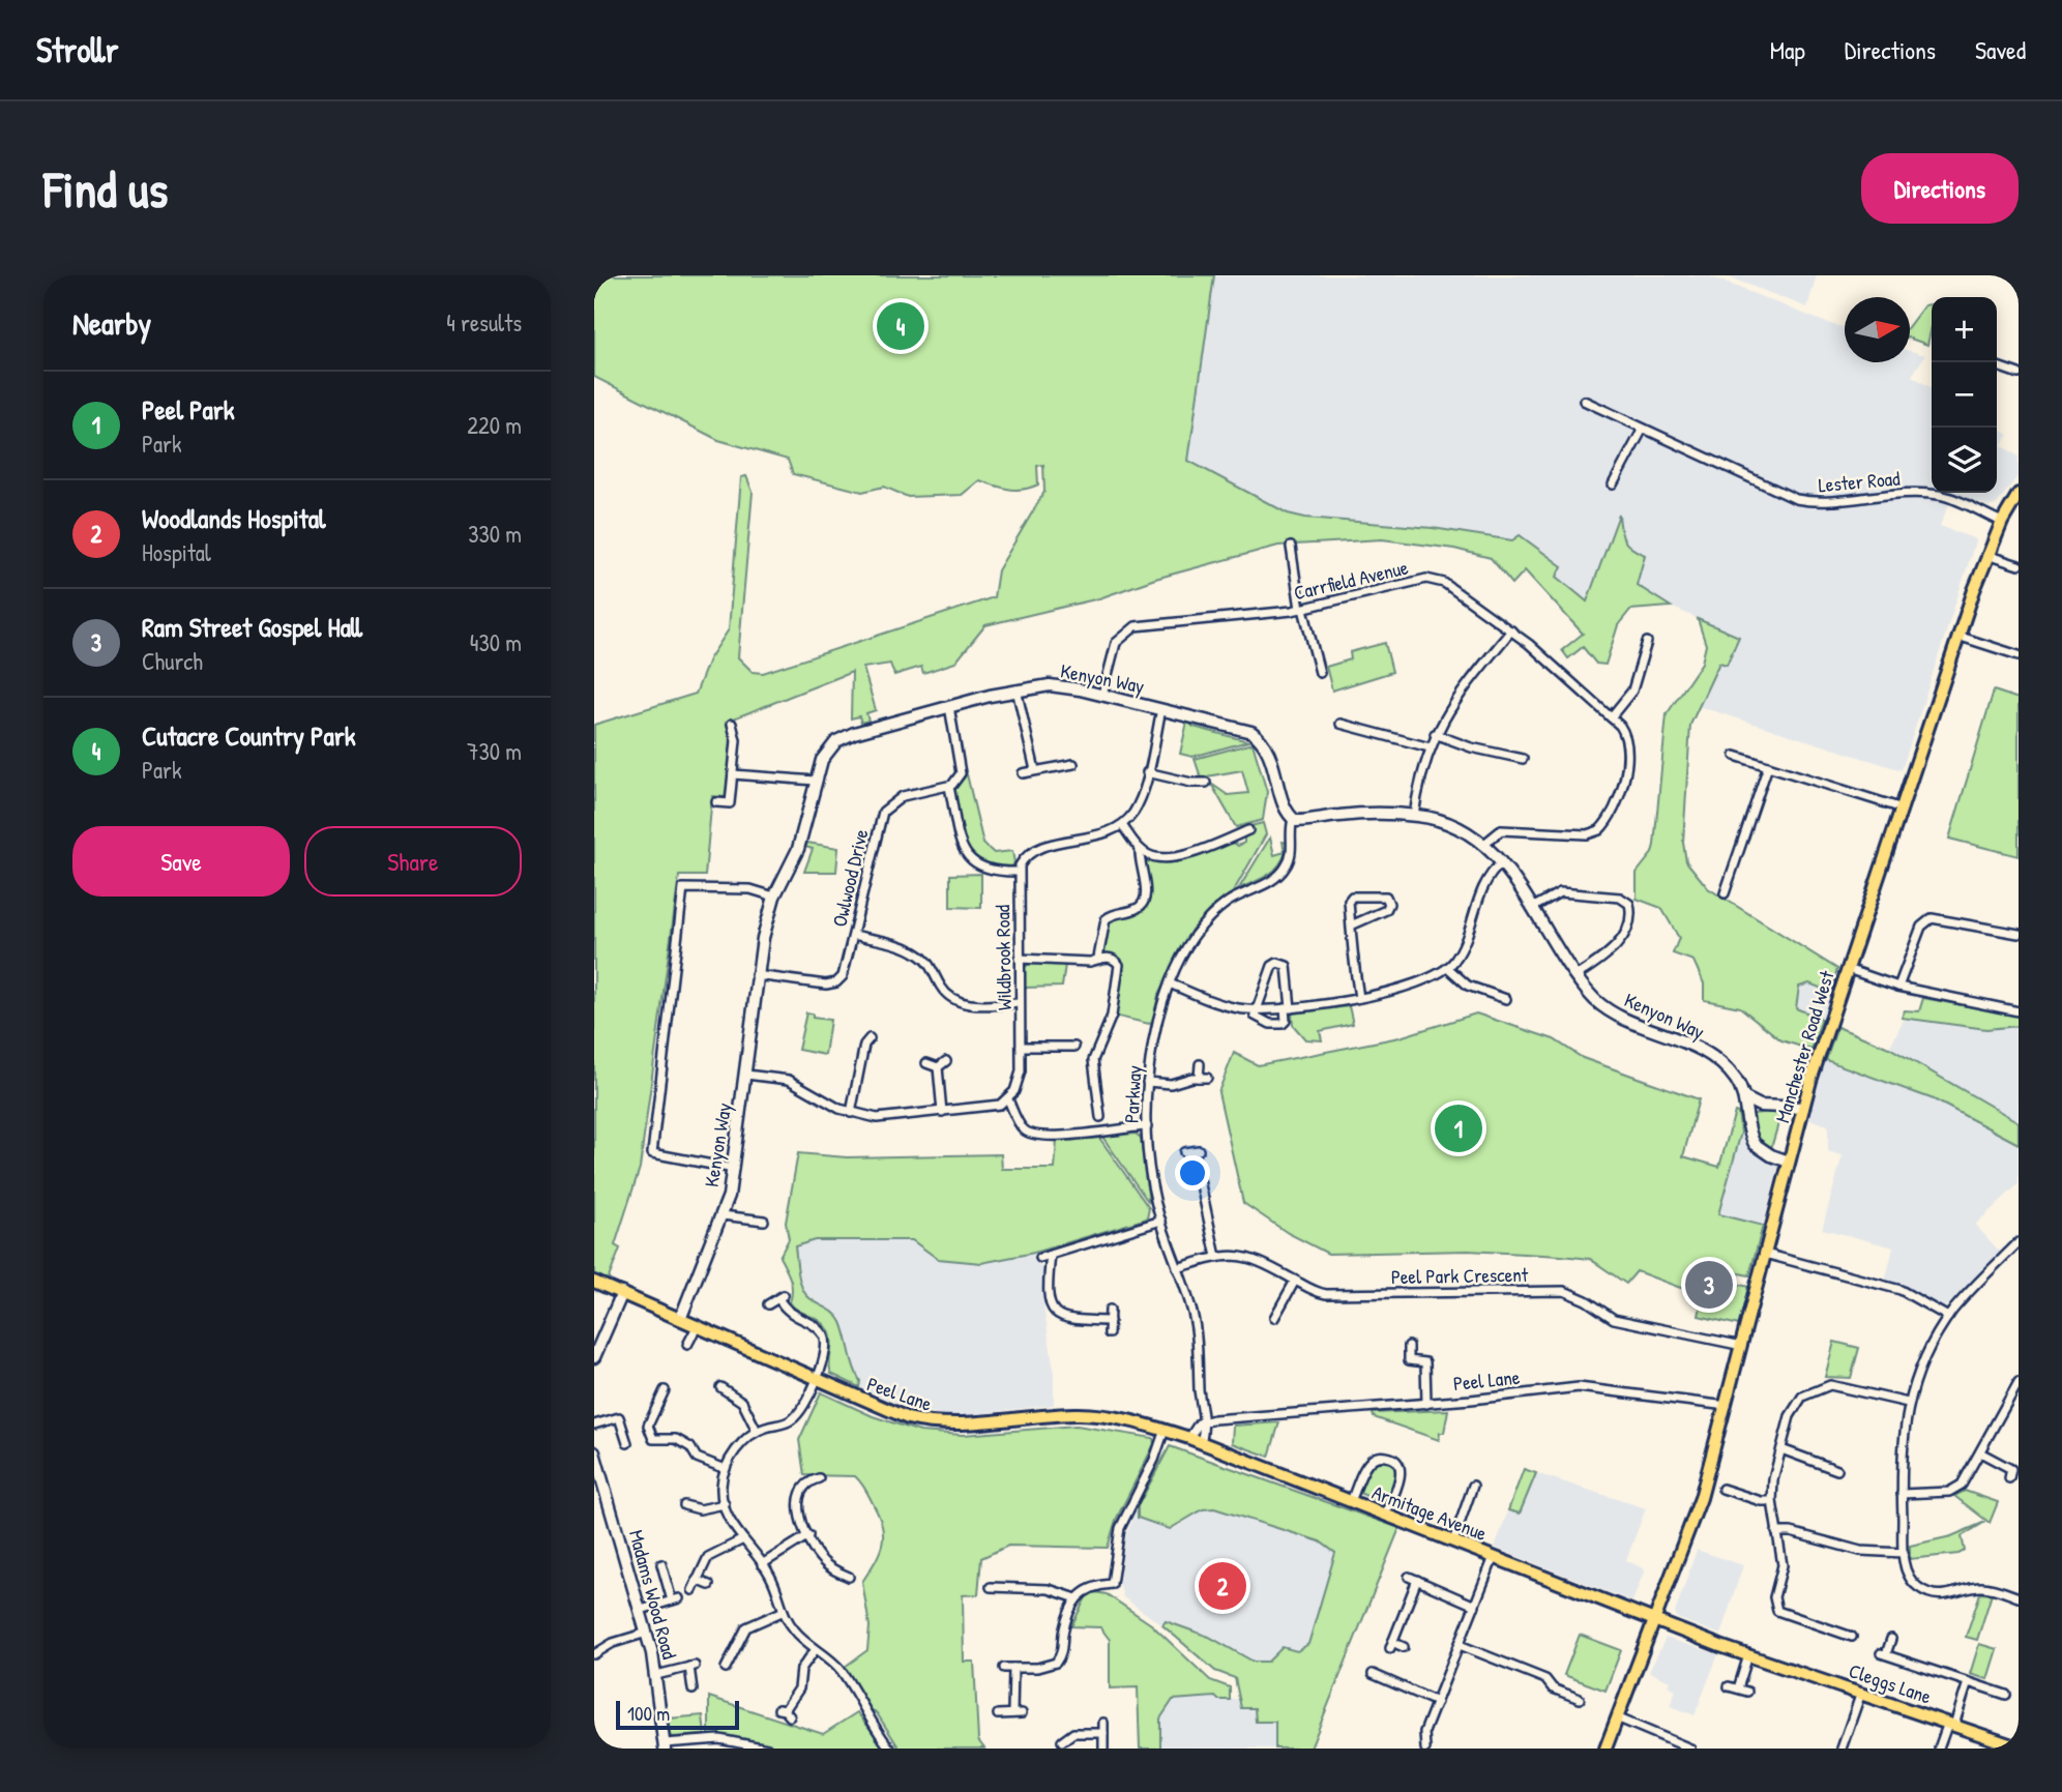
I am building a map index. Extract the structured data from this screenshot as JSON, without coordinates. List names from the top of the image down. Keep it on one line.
{"streets":{"main road":["Manchester Road West","Peel Lane","Armitage Avenue","Cleggs Lane"],"street":["Lester Road","Carrfield Avenue","Kenyon Way","Owlwood Drive","Wildbrook Road","Parkway","Peel Park Crescent","Madams Wood Road"]},"crossings":[["Lester Road","Manchester Road West"],["Carrfield Avenue","Kenyon Way"],["Kenyon Way","Owlwood Drive"],["Kenyon Way","Manchester Road West"],["Kenyon Way","Parkway"],["Kenyon Way","Peel Lane"],["Manchester Road West","Peel Park Crescent"],["Manchester Road West","Peel Lane"],["Manchester Road West","Armitage Avenue"],["Manchester Road West","Cleggs Lane"],["Parkway","Peel Park Crescent"],["Parkway","Peel Lane"],["Peel Lane","Armitage Avenue"],["Armitage Avenue","Cleggs Lane"]],"scale_bar":"100 m","north":"right","page":{"header":"Strollr","nav":["Map","Directions","Saved"],"buttons":["Directions",["Save","Share"]],"title":"Find us","heading":["Nearby","4 results"],"map_buttons":["+","−"],"pins":["4","1","3","2"],"list":[{"mark":"1","name":"Peel Park","note":"Park","value":"220 m"},{"mark":"2","name":"Woodlands Hospital","note":"Hospital","value":"330 m"},{"mark":"3","name":"Ram Street Gospel Hall","note":"Church","value":"430 m"},{"mark":"4","name":"Cutacre Country Park","note":"Park","value":"730 m"}],"scale":"100 m"}}
